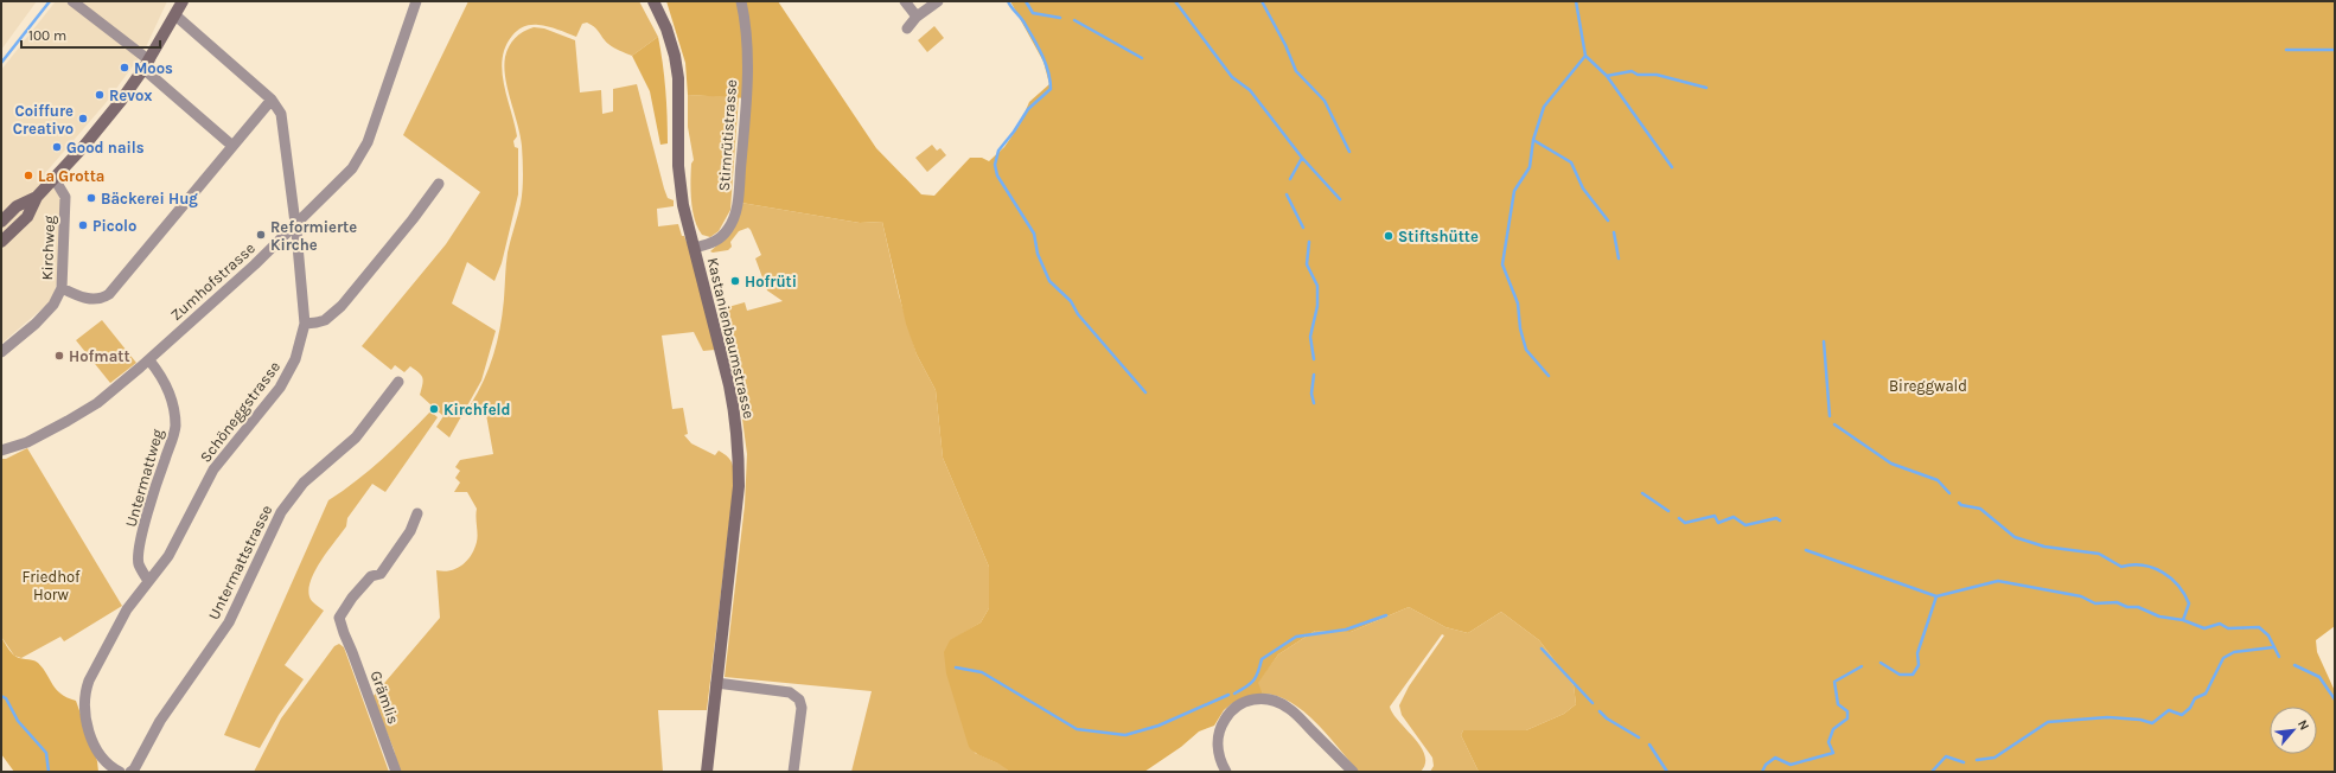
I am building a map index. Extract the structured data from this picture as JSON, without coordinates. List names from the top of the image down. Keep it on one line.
{"streets":{"street":["Stirnrütistrasse","Kirchweg","Zumhofstrasse","Kastanienbaumstrasse","Schöneggstrasse","Untermattweg","Untermattstrasse","Grämlis"]},"crossings":[["Stirnrütistrasse","Kastanienbaumstrasse"],["Zumhofstrasse","Schöneggstrasse"],["Zumhofstrasse","Untermattweg"],["Schöneggstrasse","Untermattweg"]],"parks":["Bireggwald","Friedhof Horw"],"places":["Moos","Revox","Coiffure Creativo","Good nails","La Grotta","Bäckerei Hug","Picolo","Reformierte Kirche","Stiftshütte","Hofrüti","Hofmatt","Kirchfeld"],"scale_bar":"100 m","north":"top right"}
